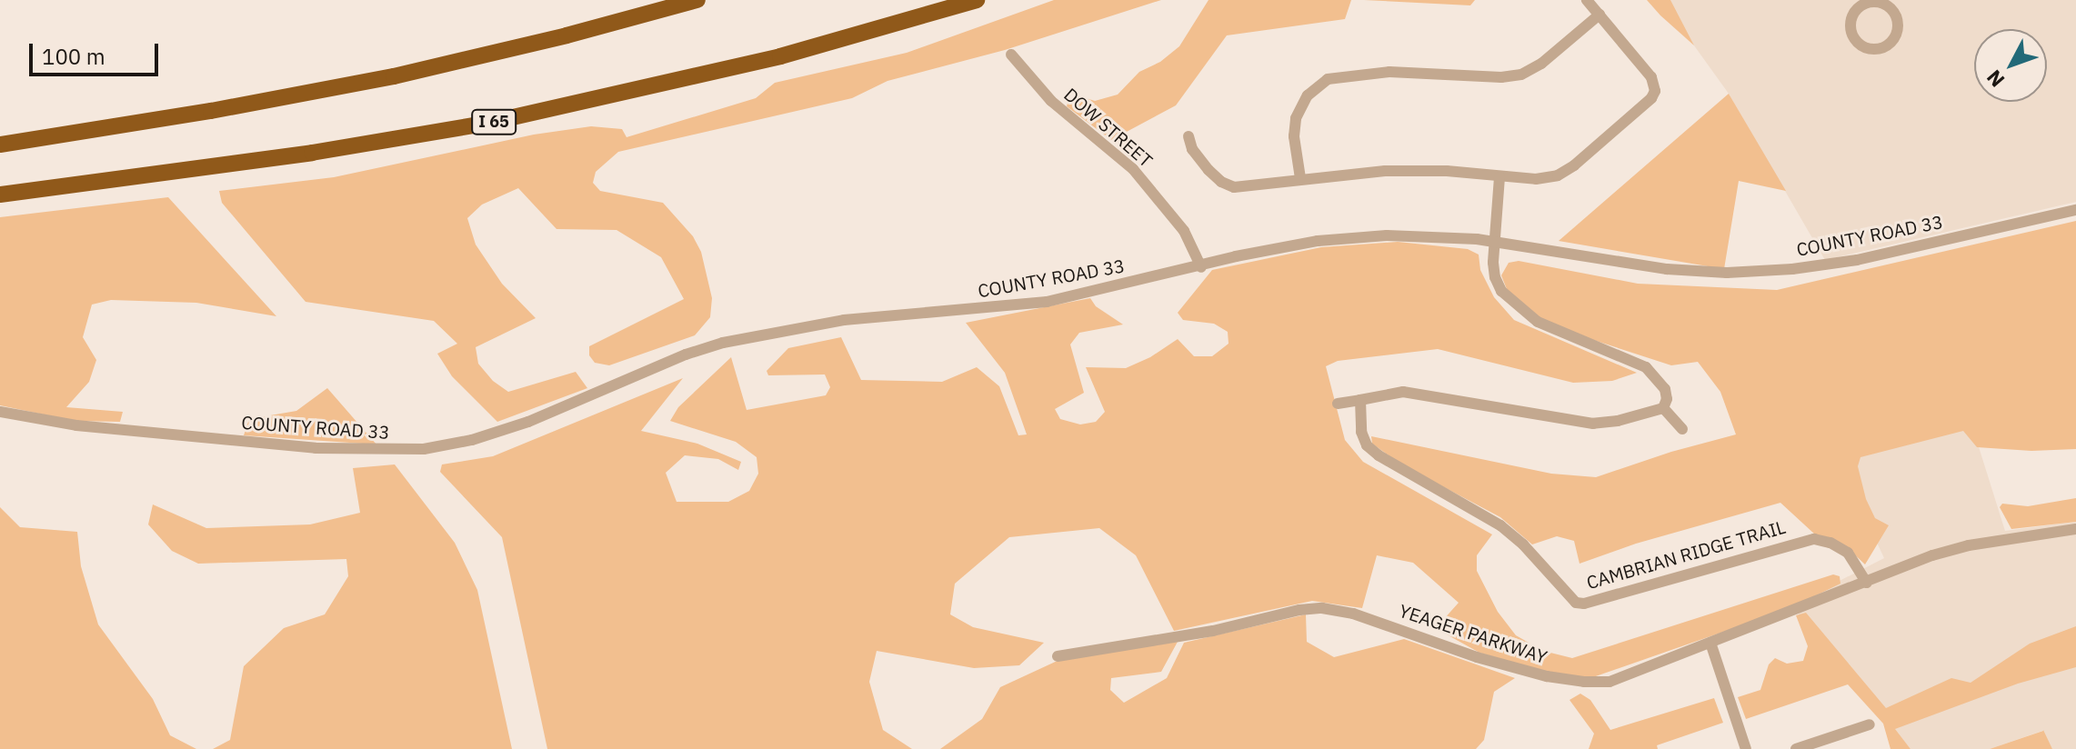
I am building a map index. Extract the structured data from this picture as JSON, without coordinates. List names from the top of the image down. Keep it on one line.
{"streets":{"highway":["I 65"],"street":["DOW STREET","COUNTY ROAD 33","CAMBRIAN RIDGE TRAIL","YEAGER PARKWAY"]},"crossings":[["DOW STREET","COUNTY ROAD 33"],["CAMBRIAN RIDGE TRAIL","YEAGER PARKWAY"]],"scale_bar":"100 m","north":"bottom left"}
